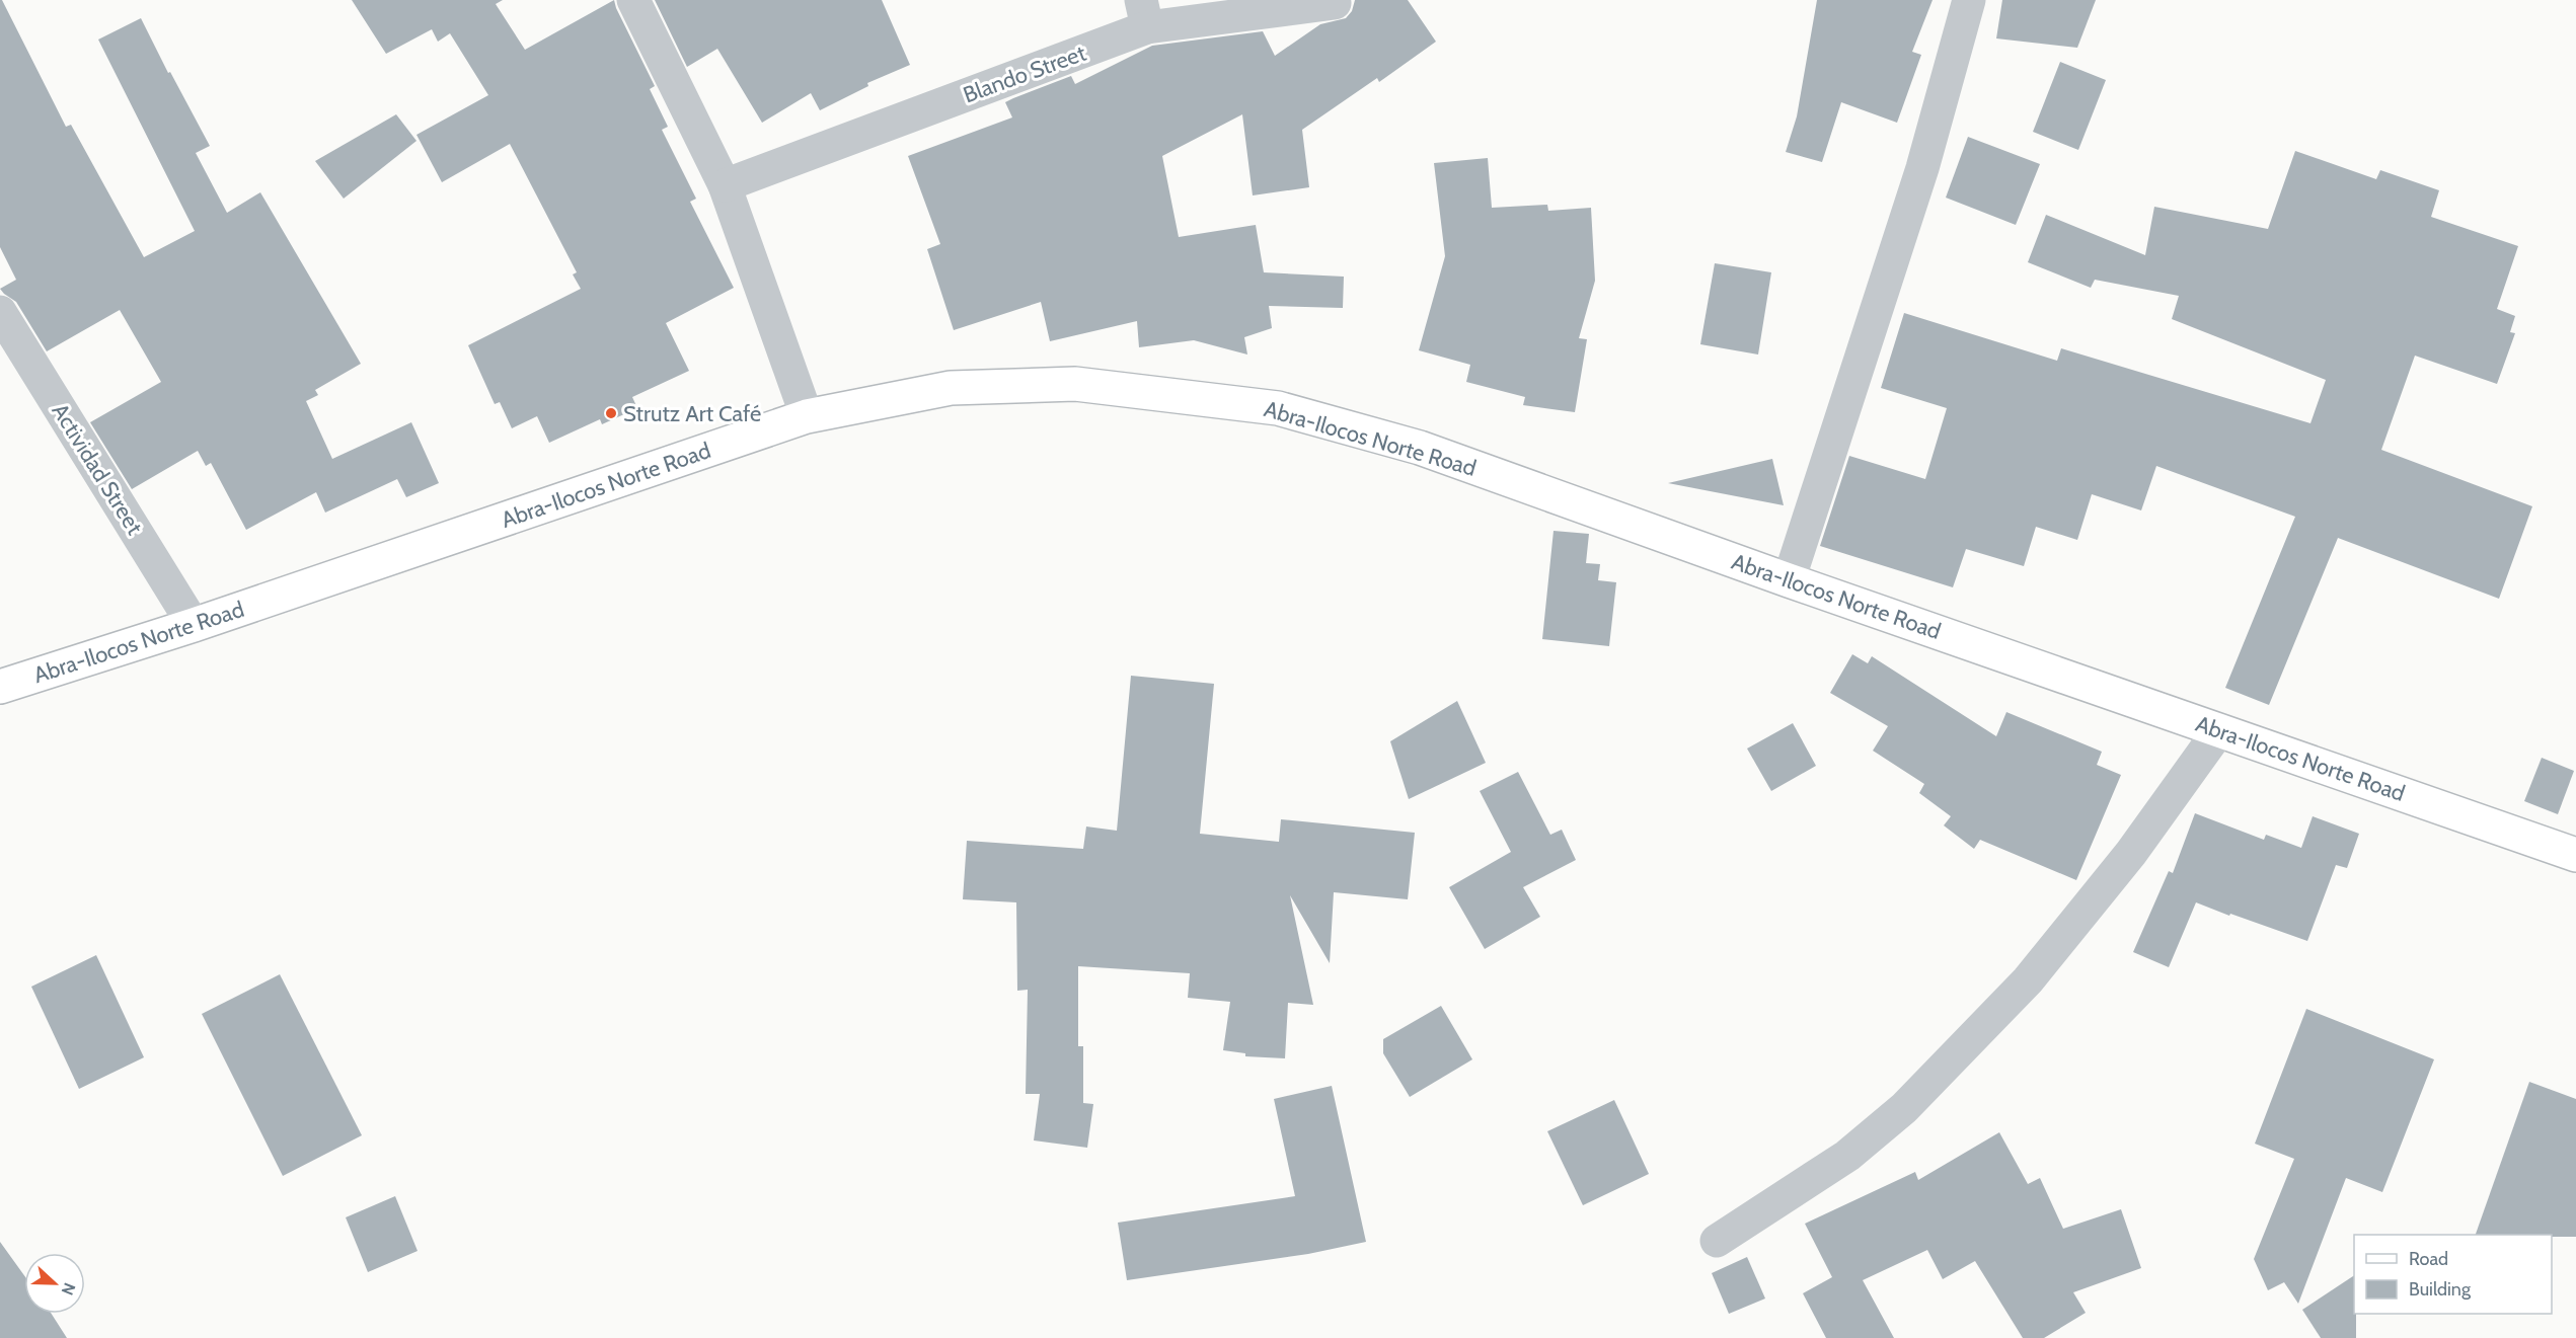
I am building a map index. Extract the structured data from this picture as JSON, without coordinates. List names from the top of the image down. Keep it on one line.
{"streets":{"main road":["Abra-Ilocos Norte Road"],"street":["Blando Street","Actividad Street"]},"crossings":[["Abra-Ilocos Norte Road","Actividad Street"]],"places":["Strutz Art Café"],"legend":["Road","Building"],"north":"right"}
